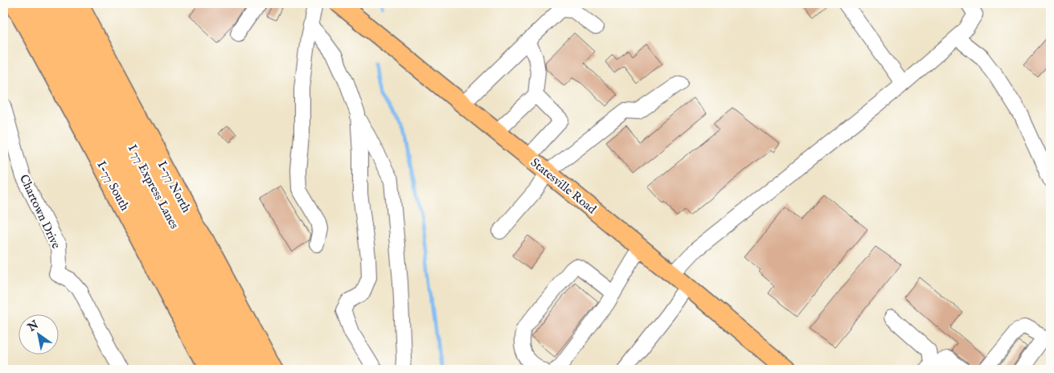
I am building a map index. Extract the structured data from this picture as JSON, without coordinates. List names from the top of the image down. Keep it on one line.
{"streets":{"highway":["I-77 South","I 77 Express Lanes","I-77 North"],"main road":["Statesville Road"],"street":["Chartown Drive"]},"north":"top left"}
